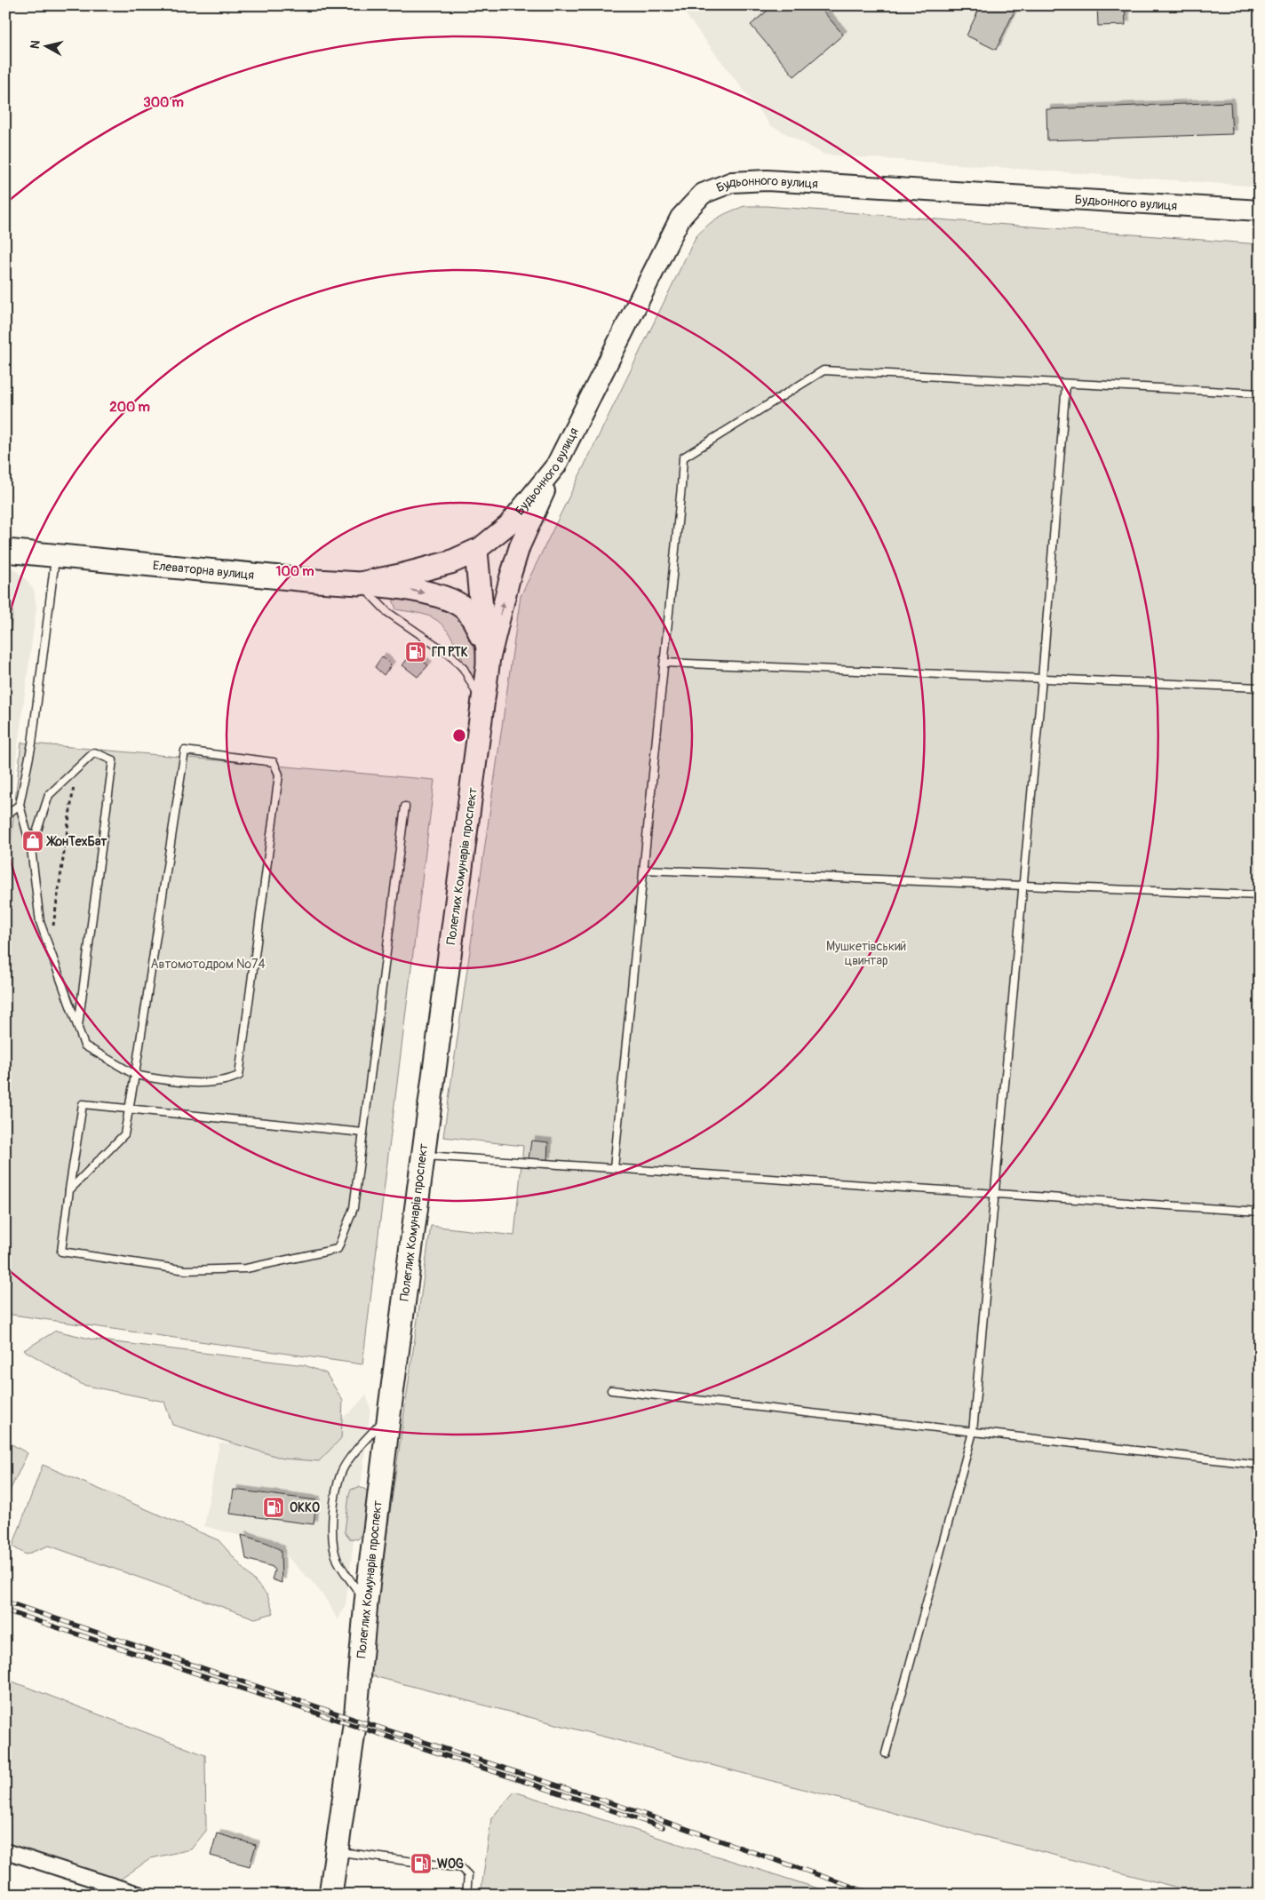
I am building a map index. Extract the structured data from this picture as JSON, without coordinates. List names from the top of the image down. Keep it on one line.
{"streets":{"main road":["Будьонного вулиця","Елеваторна вулиця","Полеглих Комунарів проспект"]},"crossings":[["Будьонного вулиця","Елеваторна вулиця"],["Будьонного вулиця","Полеглих Комунарів проспект"],["Елеваторна вулиця","Полеглих Комунарів проспект"]],"parks":["Мушкетівський цвинтар","Автомотодром №74"],"places":{"fuel station":["ГП РТК","ОККО","WOG"],"shop":["ЖонТехБат"]},"north":"left","rings":["300 m","200 m","100 m"]}
